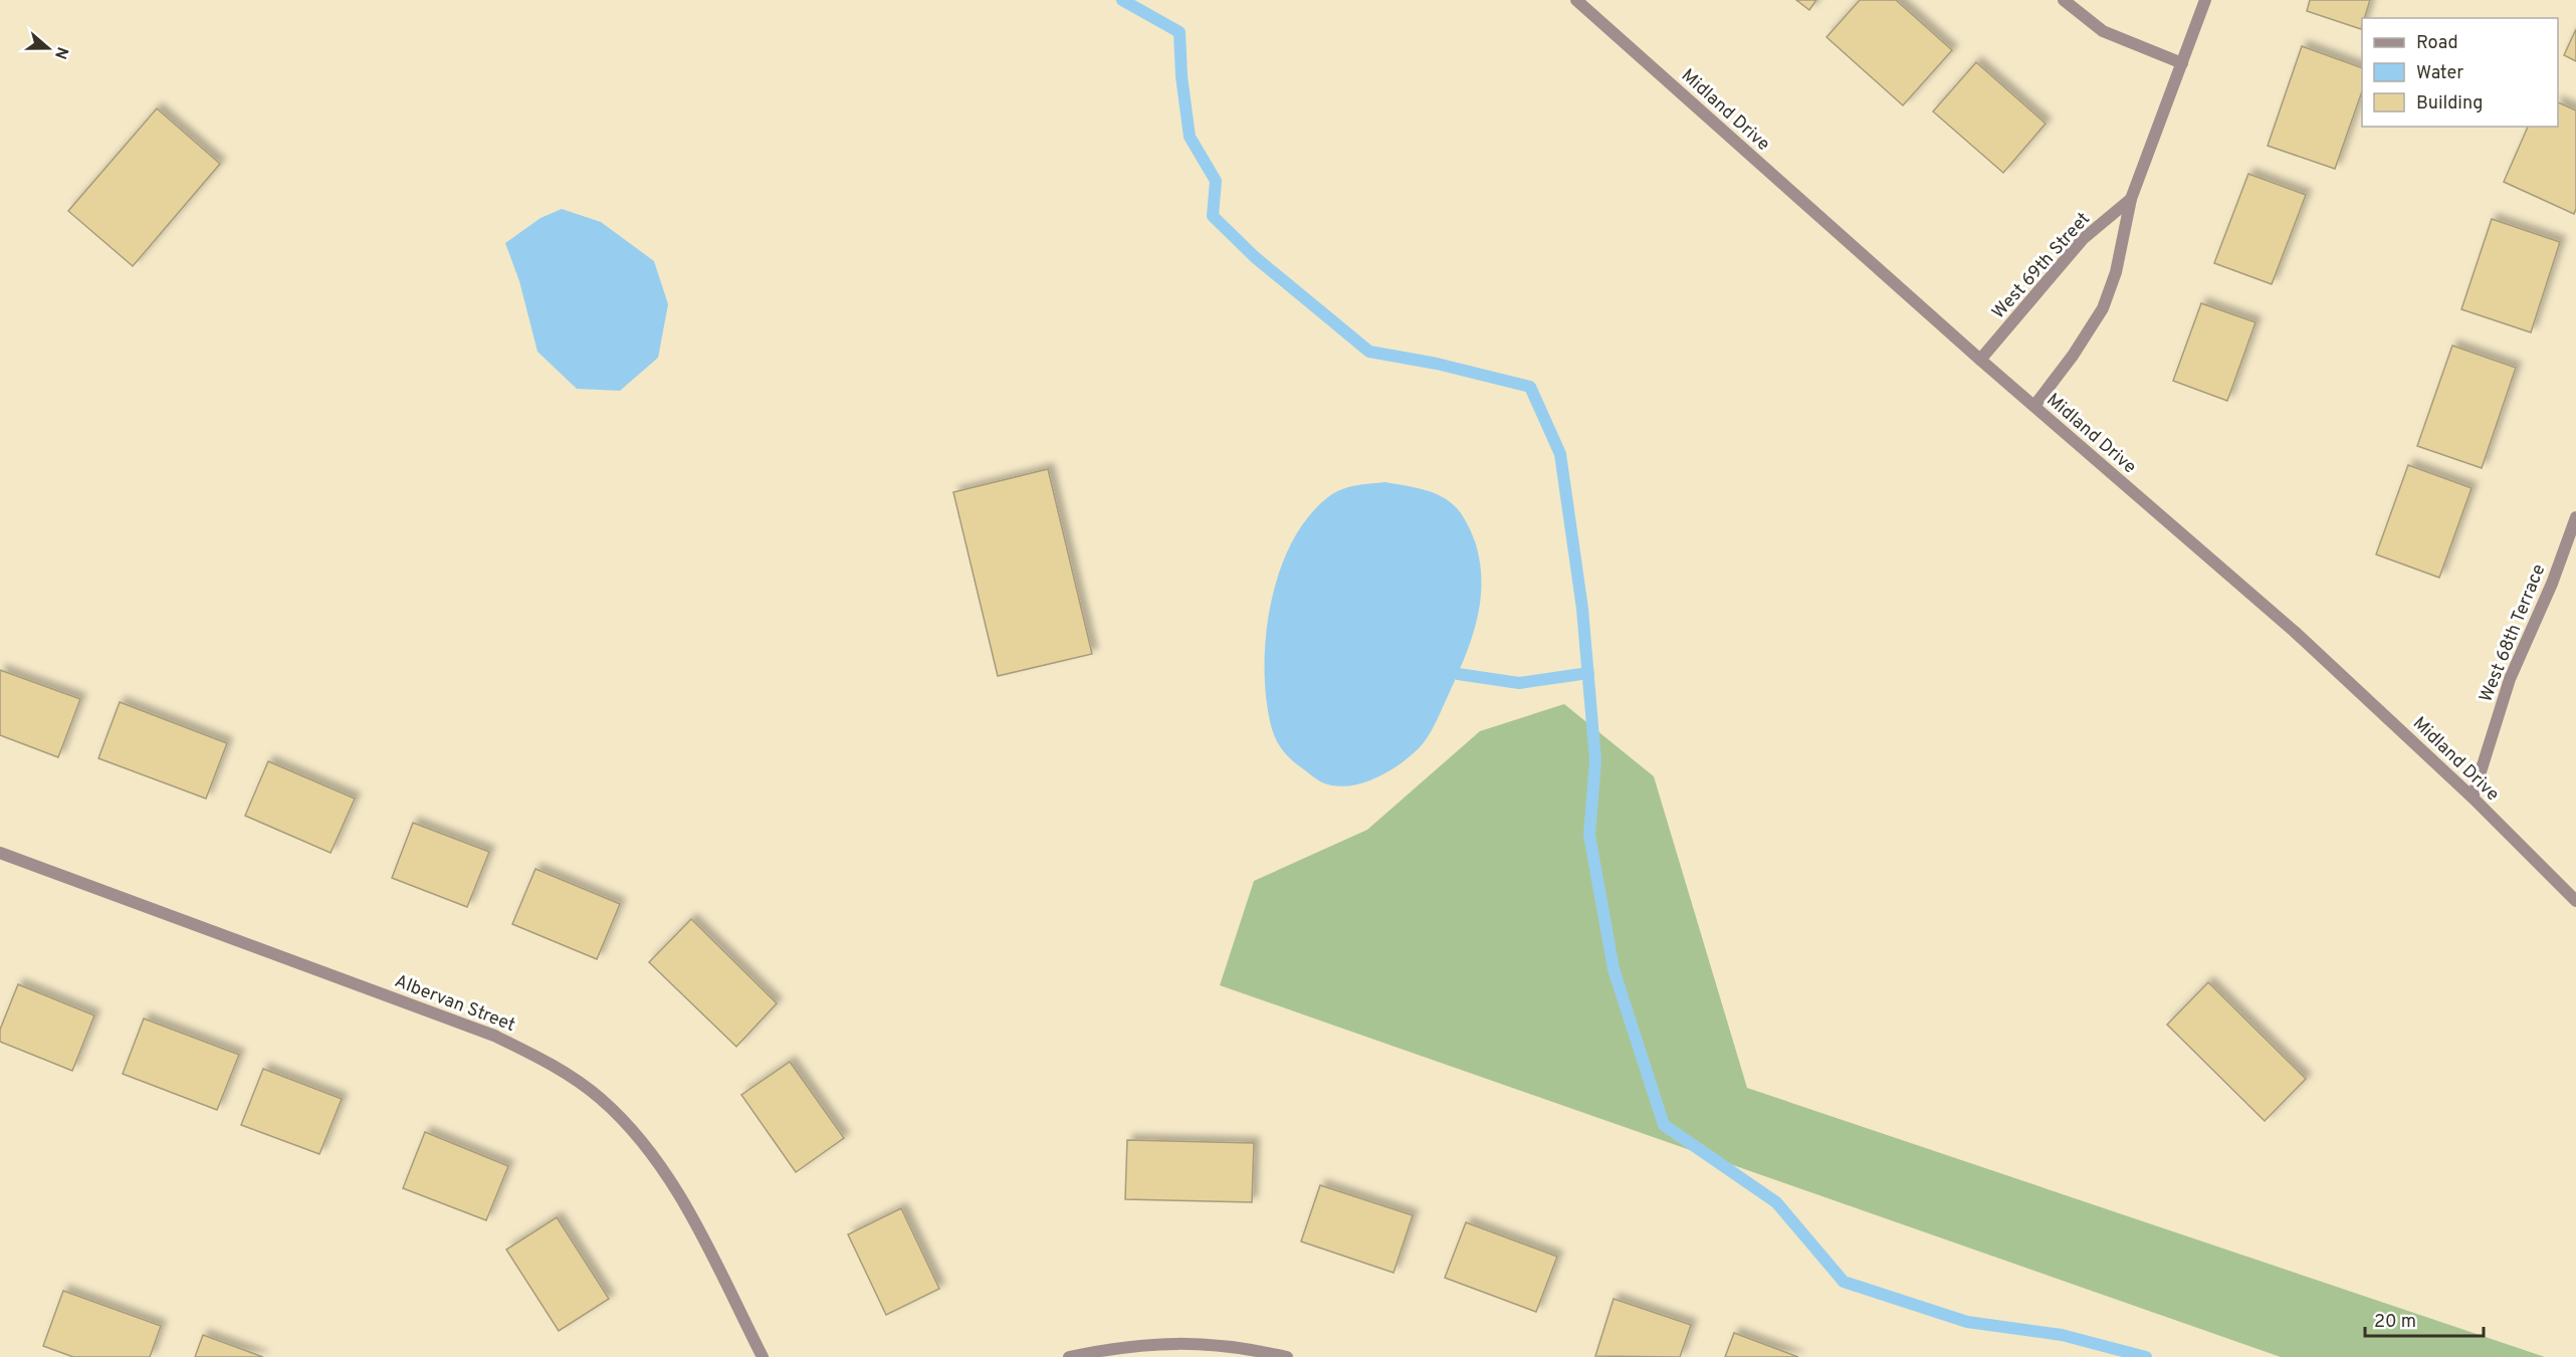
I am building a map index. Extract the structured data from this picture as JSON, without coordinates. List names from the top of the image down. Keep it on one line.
{"streets":{"street":["Midland Drive","West 69th Street","West 68th Terrace","Albervan Street"]},"crossings":[["Midland Drive","West 69th Street"],["Midland Drive","West 68th Terrace"]],"legend":["Road","Water","Building"],"scale_bar":"20 m","north":"right"}
